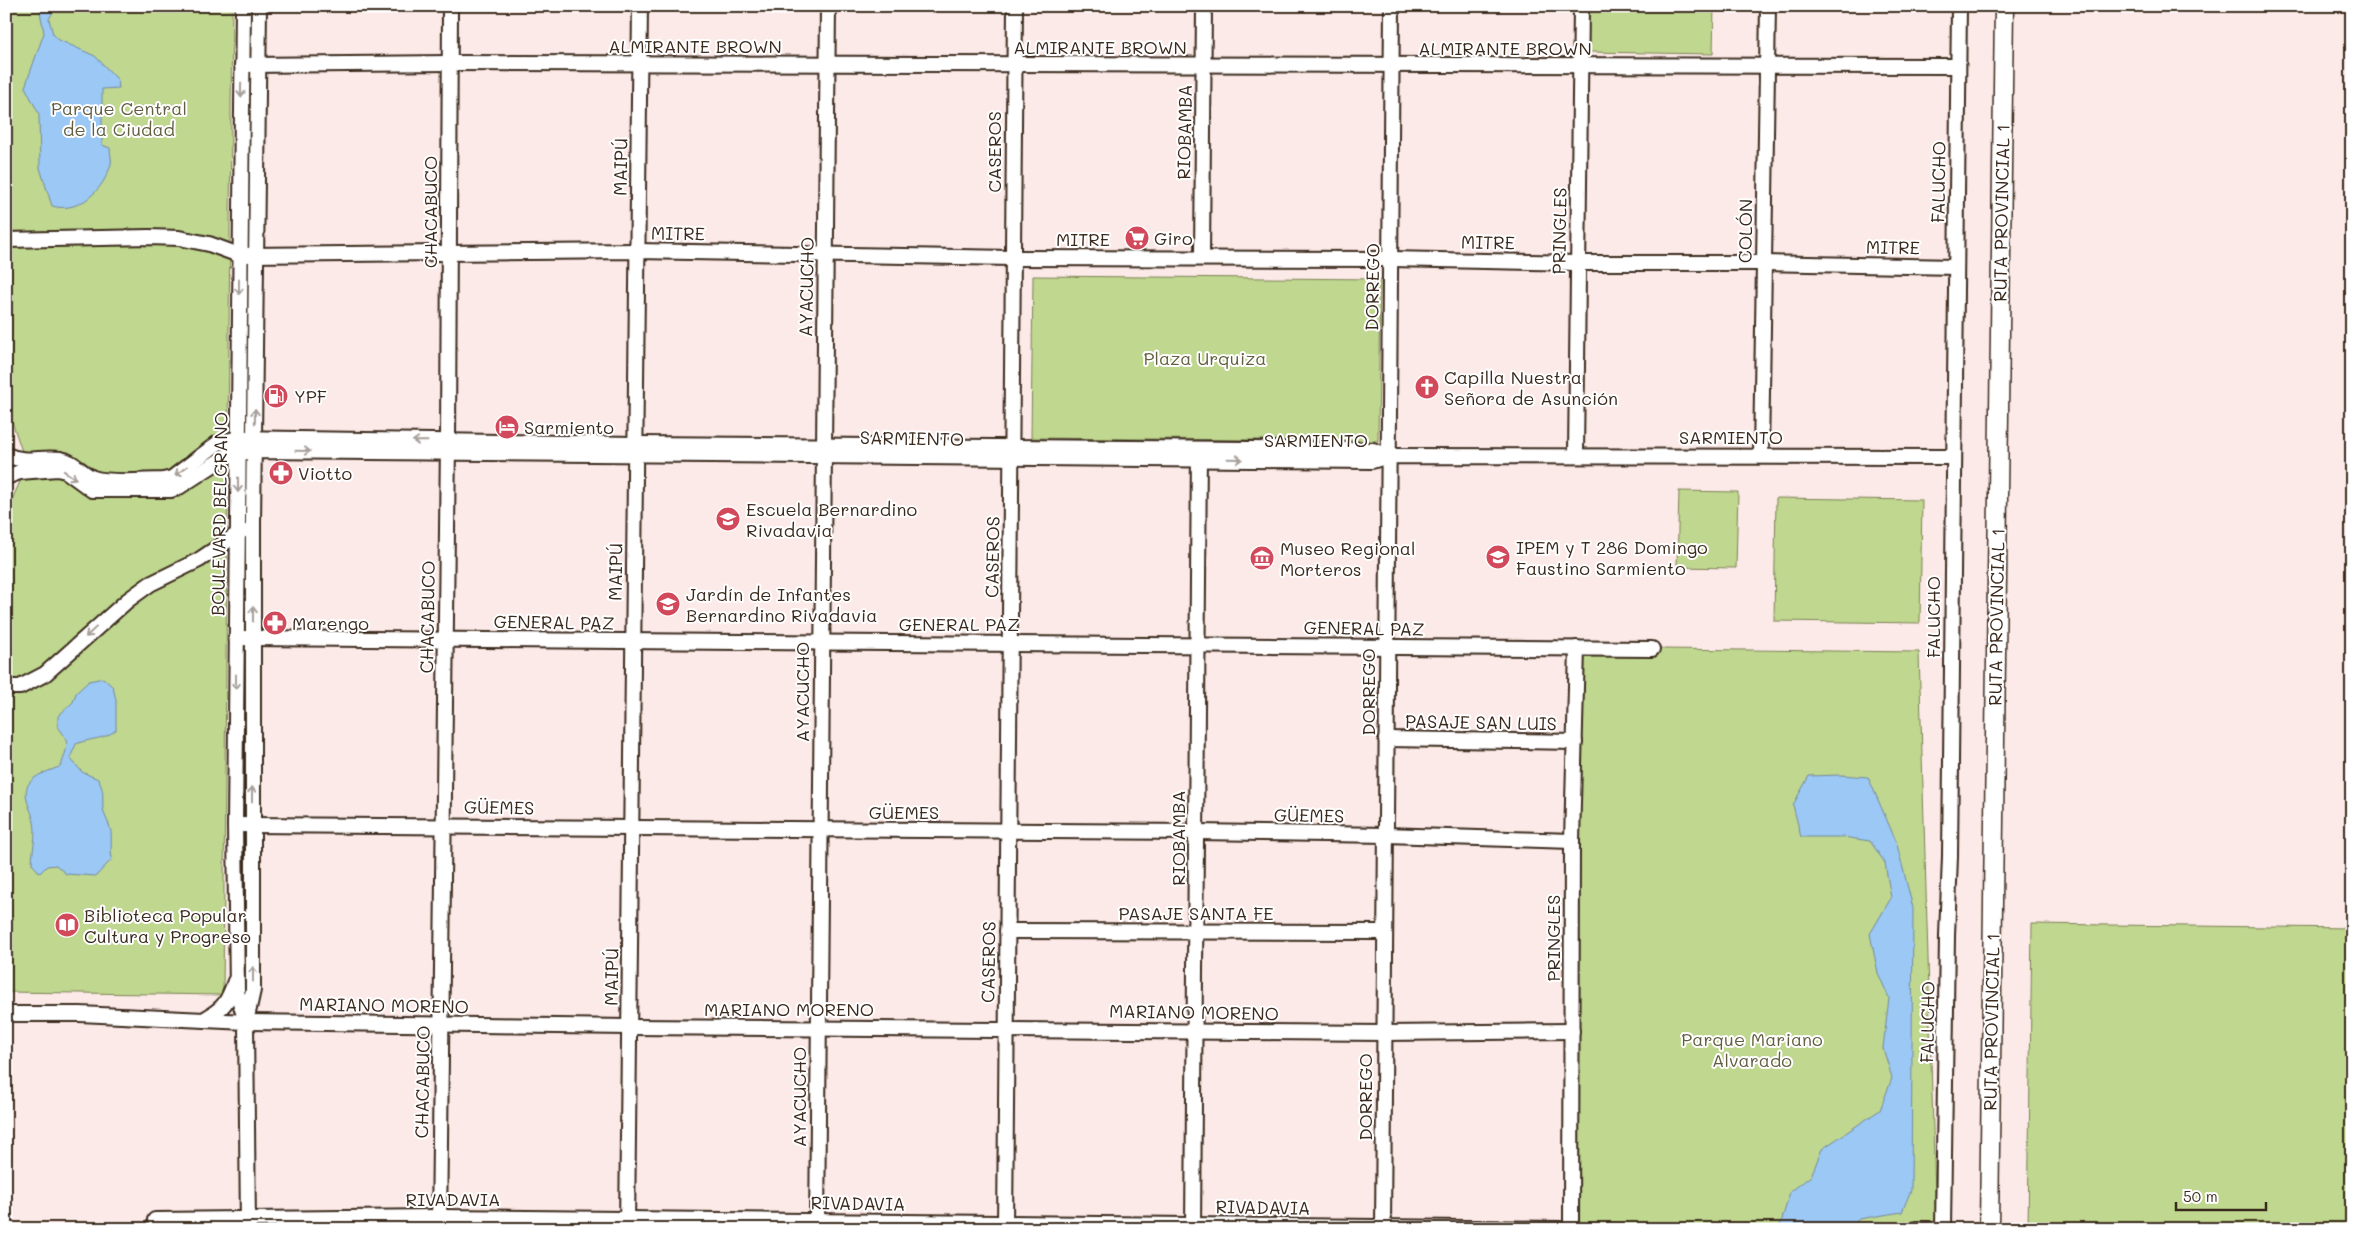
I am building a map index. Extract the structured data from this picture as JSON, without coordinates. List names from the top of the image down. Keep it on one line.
{"streets":{"main road":["RUTA PROVINCIAL 1"],"street":["ALMIRANTE BROWN","RIOBAMBA","CASEROS","MAIPÚ","FALUCHO","CHACABUCO","PRINGLES","COLÓN","MITRE","AYACUCHO","DORREGO","SARMIENTO","BOULEVARD BELGRANO","GENERAL PAZ","PASAJE SAN LUIS","GÜEMES","PASAJE SANTA FE","MARIANO MORENO","RIVADAVIA"]},"crossings":[["ALMIRANTE BROWN","RIOBAMBA"],["ALMIRANTE BROWN","CASEROS"],["ALMIRANTE BROWN","MAIPÚ"],["ALMIRANTE BROWN","FALUCHO"],["ALMIRANTE BROWN","CHACABUCO"],["ALMIRANTE BROWN","PRINGLES"],["ALMIRANTE BROWN","COLÓN"],["ALMIRANTE BROWN","AYACUCHO"],["ALMIRANTE BROWN","DORREGO"],["ALMIRANTE BROWN","BOULEVARD BELGRANO"],["RIOBAMBA","MITRE"],["RIOBAMBA","SARMIENTO"],["RIOBAMBA","GENERAL PAZ"],["RIOBAMBA","GÜEMES"],["RIOBAMBA","PASAJE SANTA FE"],["RIOBAMBA","MARIANO MORENO"],["RIOBAMBA","RIVADAVIA"],["CASEROS","MITRE"],["CASEROS","SARMIENTO"],["CASEROS","GENERAL PAZ"],["CASEROS","GÜEMES"],["CASEROS","PASAJE SANTA FE"],["CASEROS","MARIANO MORENO"],["CASEROS","RIVADAVIA"],["MAIPÚ","MITRE"],["MAIPÚ","SARMIENTO"],["MAIPÚ","GENERAL PAZ"],["MAIPÚ","GÜEMES"],["MAIPÚ","MARIANO MORENO"],["MAIPÚ","RIVADAVIA"],["FALUCHO","MITRE"],["FALUCHO","SARMIENTO"],["CHACABUCO","MITRE"],["CHACABUCO","SARMIENTO"],["CHACABUCO","GENERAL PAZ"],["CHACABUCO","GÜEMES"],["CHACABUCO","MARIANO MORENO"],["CHACABUCO","RIVADAVIA"],["PRINGLES","MITRE"],["PRINGLES","SARMIENTO"],["PRINGLES","GENERAL PAZ"],["PRINGLES","PASAJE SAN LUIS"],["PRINGLES","GÜEMES"],["PRINGLES","MARIANO MORENO"],["COLÓN","MITRE"],["COLÓN","SARMIENTO"],["MITRE","AYACUCHO"],["MITRE","DORREGO"],["MITRE","BOULEVARD BELGRANO"],["AYACUCHO","SARMIENTO"],["AYACUCHO","GENERAL PAZ"],["AYACUCHO","GÜEMES"],["AYACUCHO","MARIANO MORENO"],["AYACUCHO","RIVADAVIA"],["DORREGO","SARMIENTO"],["DORREGO","GENERAL PAZ"],["DORREGO","PASAJE SAN LUIS"],["DORREGO","GÜEMES"],["DORREGO","PASAJE SANTA FE"],["DORREGO","MARIANO MORENO"],["DORREGO","RIVADAVIA"],["SARMIENTO","BOULEVARD BELGRANO"],["BOULEVARD BELGRANO","GENERAL PAZ"],["BOULEVARD BELGRANO","GÜEMES"],["BOULEVARD BELGRANO","MARIANO MORENO"],["BOULEVARD BELGRANO","RIVADAVIA"]],"parks":["Parque Central de la Ciudad","Plaza Urquiza","Parque Mariano Alvarado"],"places":{"supermarket":["Giro"],"church":["Capilla Nuestra Señora de Asunción"],"fuel station":["YPF"],"hotel":["Sarmiento"],"pharmacy":["Viotto","Marengo"],"school or university":["Escuela Bernardino Rivadavia","IPEM y T 286 Domingo Faustino Sarmiento","Jardín de Infantes Bernardino Rivadavia"],"museum":["Museo Regional Morteros"],"library":["Biblioteca Popular Cultura y Progreso"]},"scale_bar":"50 m"}
